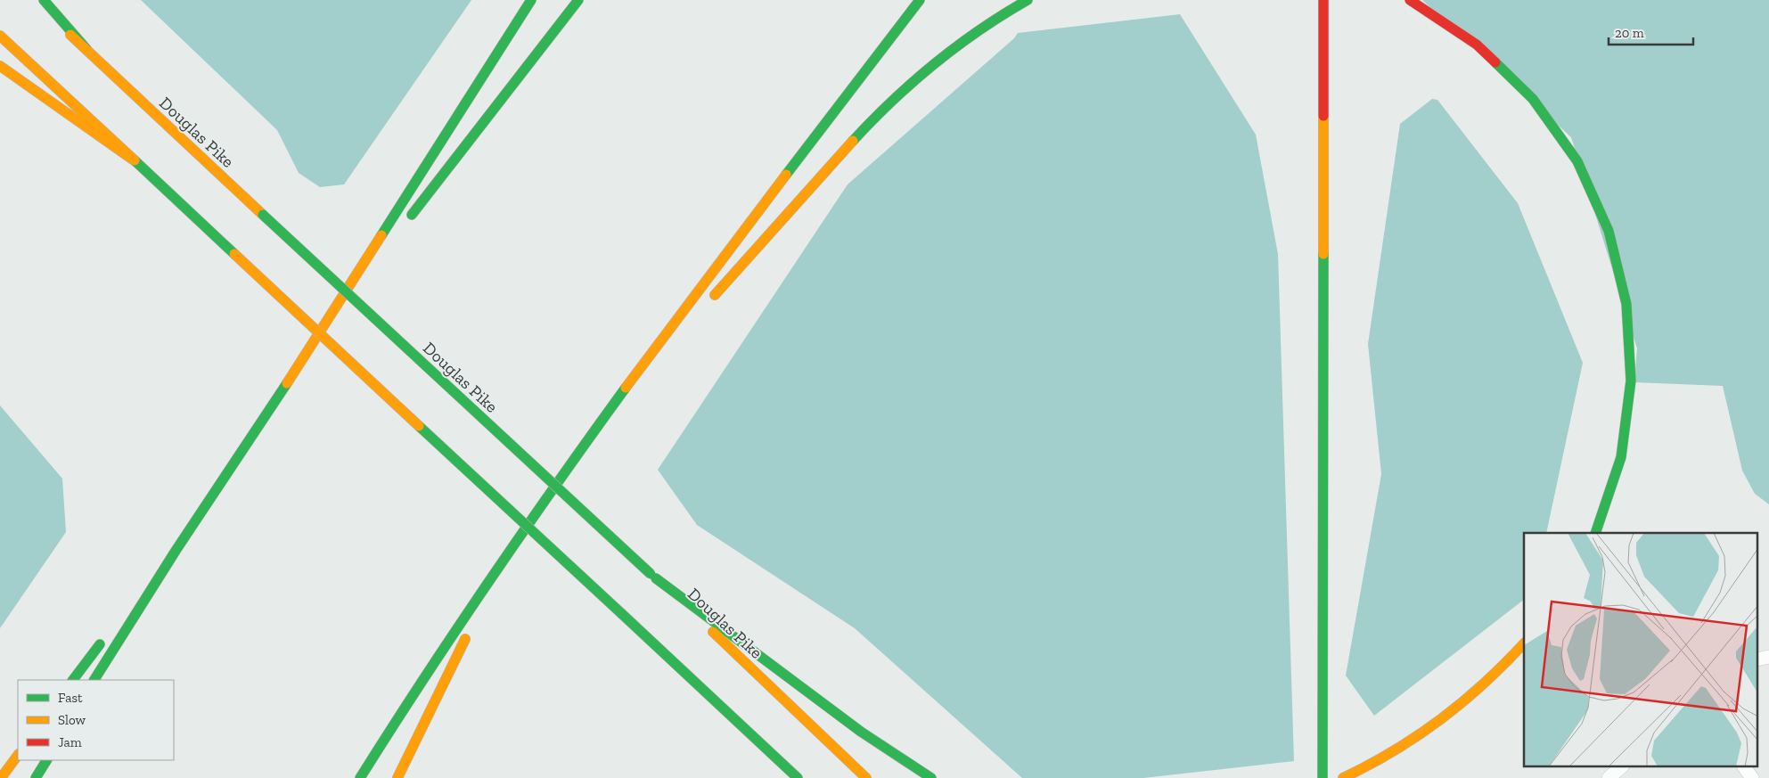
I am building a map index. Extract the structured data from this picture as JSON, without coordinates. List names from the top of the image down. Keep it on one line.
{"streets":{"main road":["Douglas Pike"]},"legend":["Fast","Slow","Jam"],"scale_bar":"20 m"}
